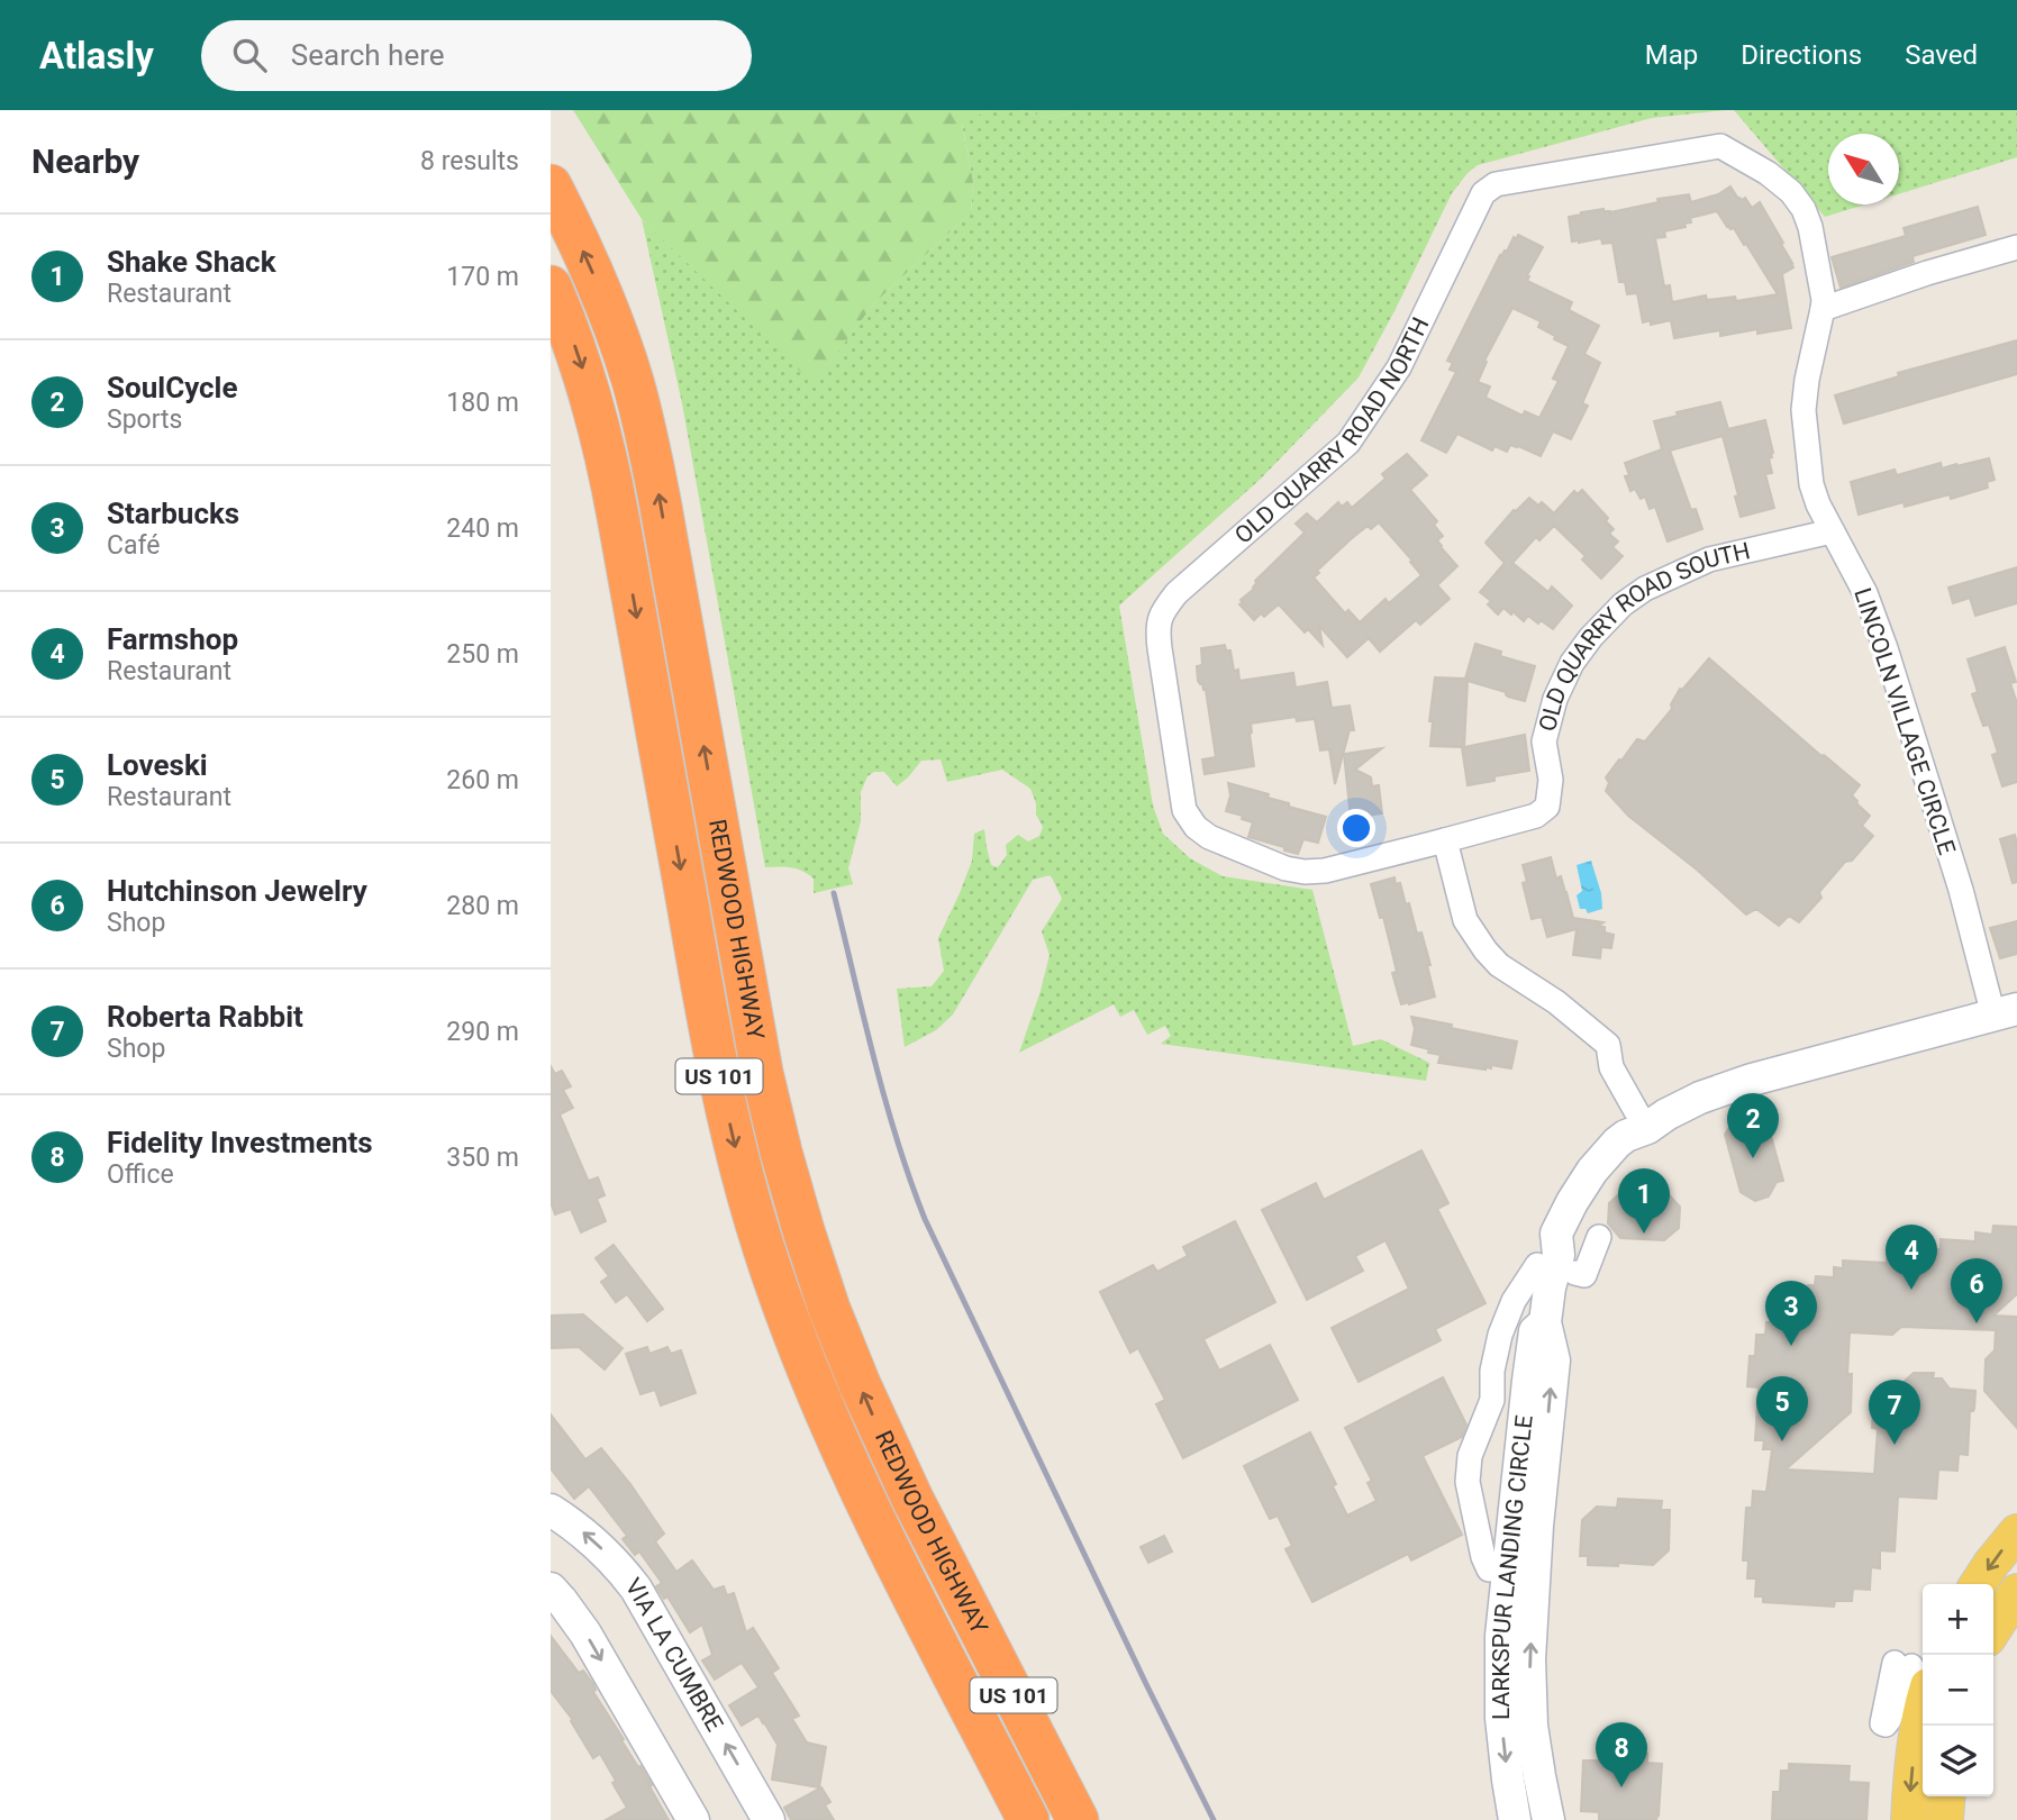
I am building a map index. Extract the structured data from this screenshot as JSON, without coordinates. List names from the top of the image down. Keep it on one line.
{"streets":{"highway":["REDWOOD HIGHWAY","US 101"],"main road":["LARKSPUR LANDING CIRCLE","VIA LA CUMBRE"],"street":["OLD QUARRY ROAD NORTH","OLD QUARRY ROAD SOUTH","LINCOLN VILLAGE CIRCLE"]},"crossings":[["OLD QUARRY ROAD NORTH","OLD QUARRY ROAD SOUTH"],["OLD QUARRY ROAD NORTH","LINCOLN VILLAGE CIRCLE"],["OLD QUARRY ROAD SOUTH","LINCOLN VILLAGE CIRCLE"],["LINCOLN VILLAGE CIRCLE","LARKSPUR LANDING CIRCLE"]],"north":"top left","page":{"header":"Atlasly","search":"Search here","nav":["Map","Directions","Saved"],"heading":["Nearby","8 results"],"list":[{"mark":"1","name":"Shake Shack","note":"Restaurant","value":"170 m"},{"mark":"2","name":"SoulCycle","note":"Sports","value":"180 m"},{"mark":"3","name":"Starbucks","note":"Café","value":"240 m"},{"mark":"4","name":"Farmshop","note":"Restaurant","value":"250 m"},{"mark":"5","name":"Loveski","note":"Restaurant","value":"260 m"},{"mark":"6","name":"Hutchinson Jewelry","note":"Shop","value":"280 m"},{"mark":"7","name":"Roberta Rabbit","note":"Shop","value":"290 m"},{"mark":"8","name":"Fidelity Investments","note":"Office","value":"350 m"}],"pins":["2","1","4","6","3","5","7","8"],"map_buttons":["+","−"]}}
